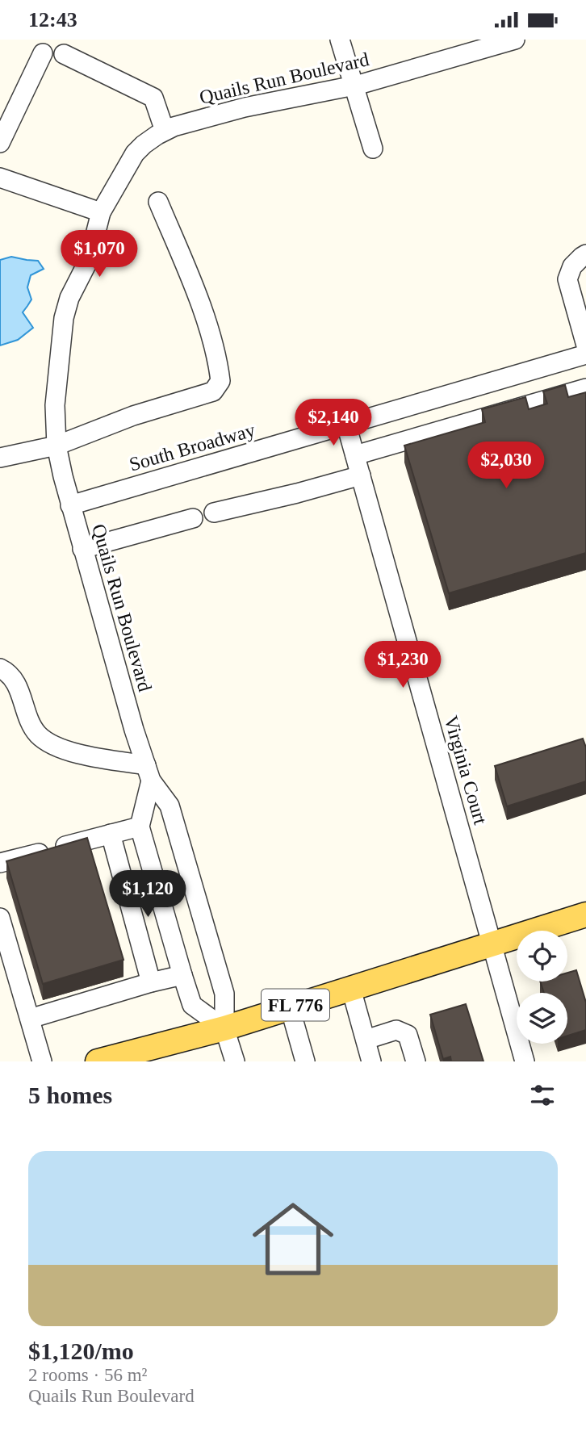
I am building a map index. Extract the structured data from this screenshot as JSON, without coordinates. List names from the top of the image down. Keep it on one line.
{"streets":{"main road":["FL 776"],"street":["Quails Run Boulevard","South Broadway","Virginia Court"]},"crossings":[["Quails Run Boulevard","South Broadway"],["Quails Run Boulevard","FL 776"],["South Broadway","Virginia Court"],["Virginia Court","FL 776"]],"page":{"status":"12:43","price":["$1,070","$2,140","$2,030","$1,230","$1,120"],"heading":"5 homes","list":[{"name":"$1,120/mo","note":"2 rooms · 56 m² · Quails Run Boulevard"}]}}
